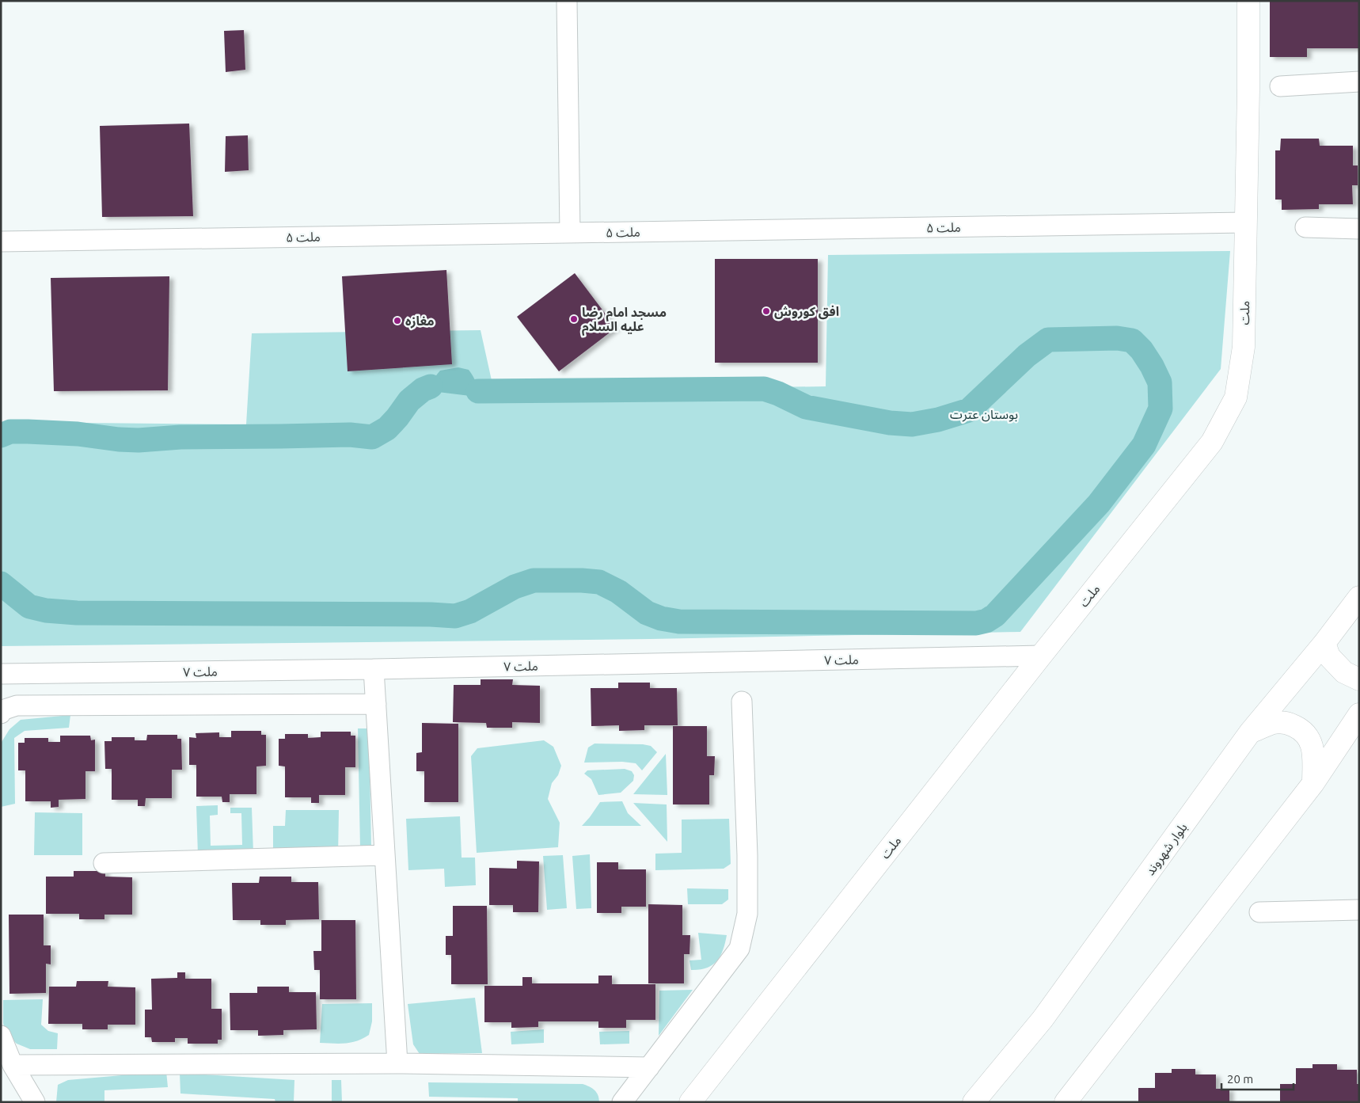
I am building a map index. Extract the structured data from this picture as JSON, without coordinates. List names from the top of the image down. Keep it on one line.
{"streets":{"main road":["ملت","بلوار شهروند"],"street":["ملت ۵","ملت ۷"]},"crossings":[["ملت ۵","ملت"],["ملت","ملت ۷"]],"parks":["بوستان عترت"],"places":["افق کوروش","مسجد امام رضا علیه السلام","مغازه"],"scale_bar":"20 m"}
